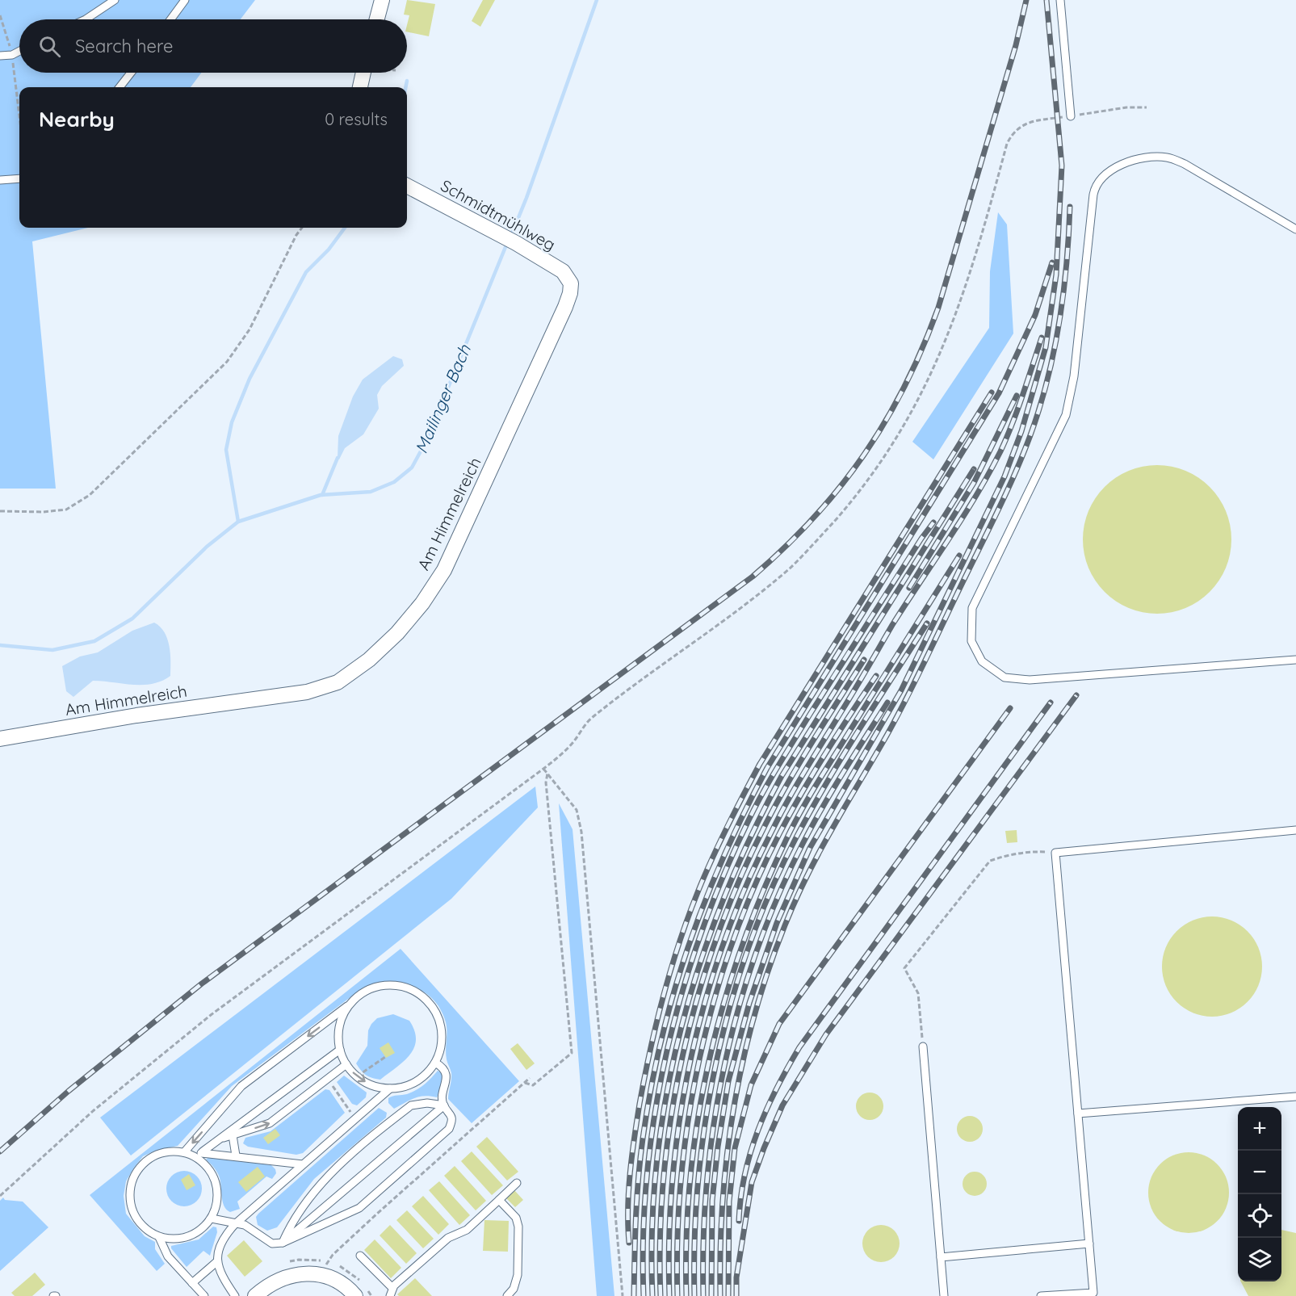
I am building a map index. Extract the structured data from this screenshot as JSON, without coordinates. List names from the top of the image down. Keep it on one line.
{"streets":{"street":["Schmidtmühlweg","Am Himmelreich"]},"crossings":[["Schmidtmühlweg","Am Himmelreich"]],"water":["Mailinger Bach"],"page":{"search":"Search here","heading":["Nearby","0 results"],"map_buttons":["+","−"]}}
